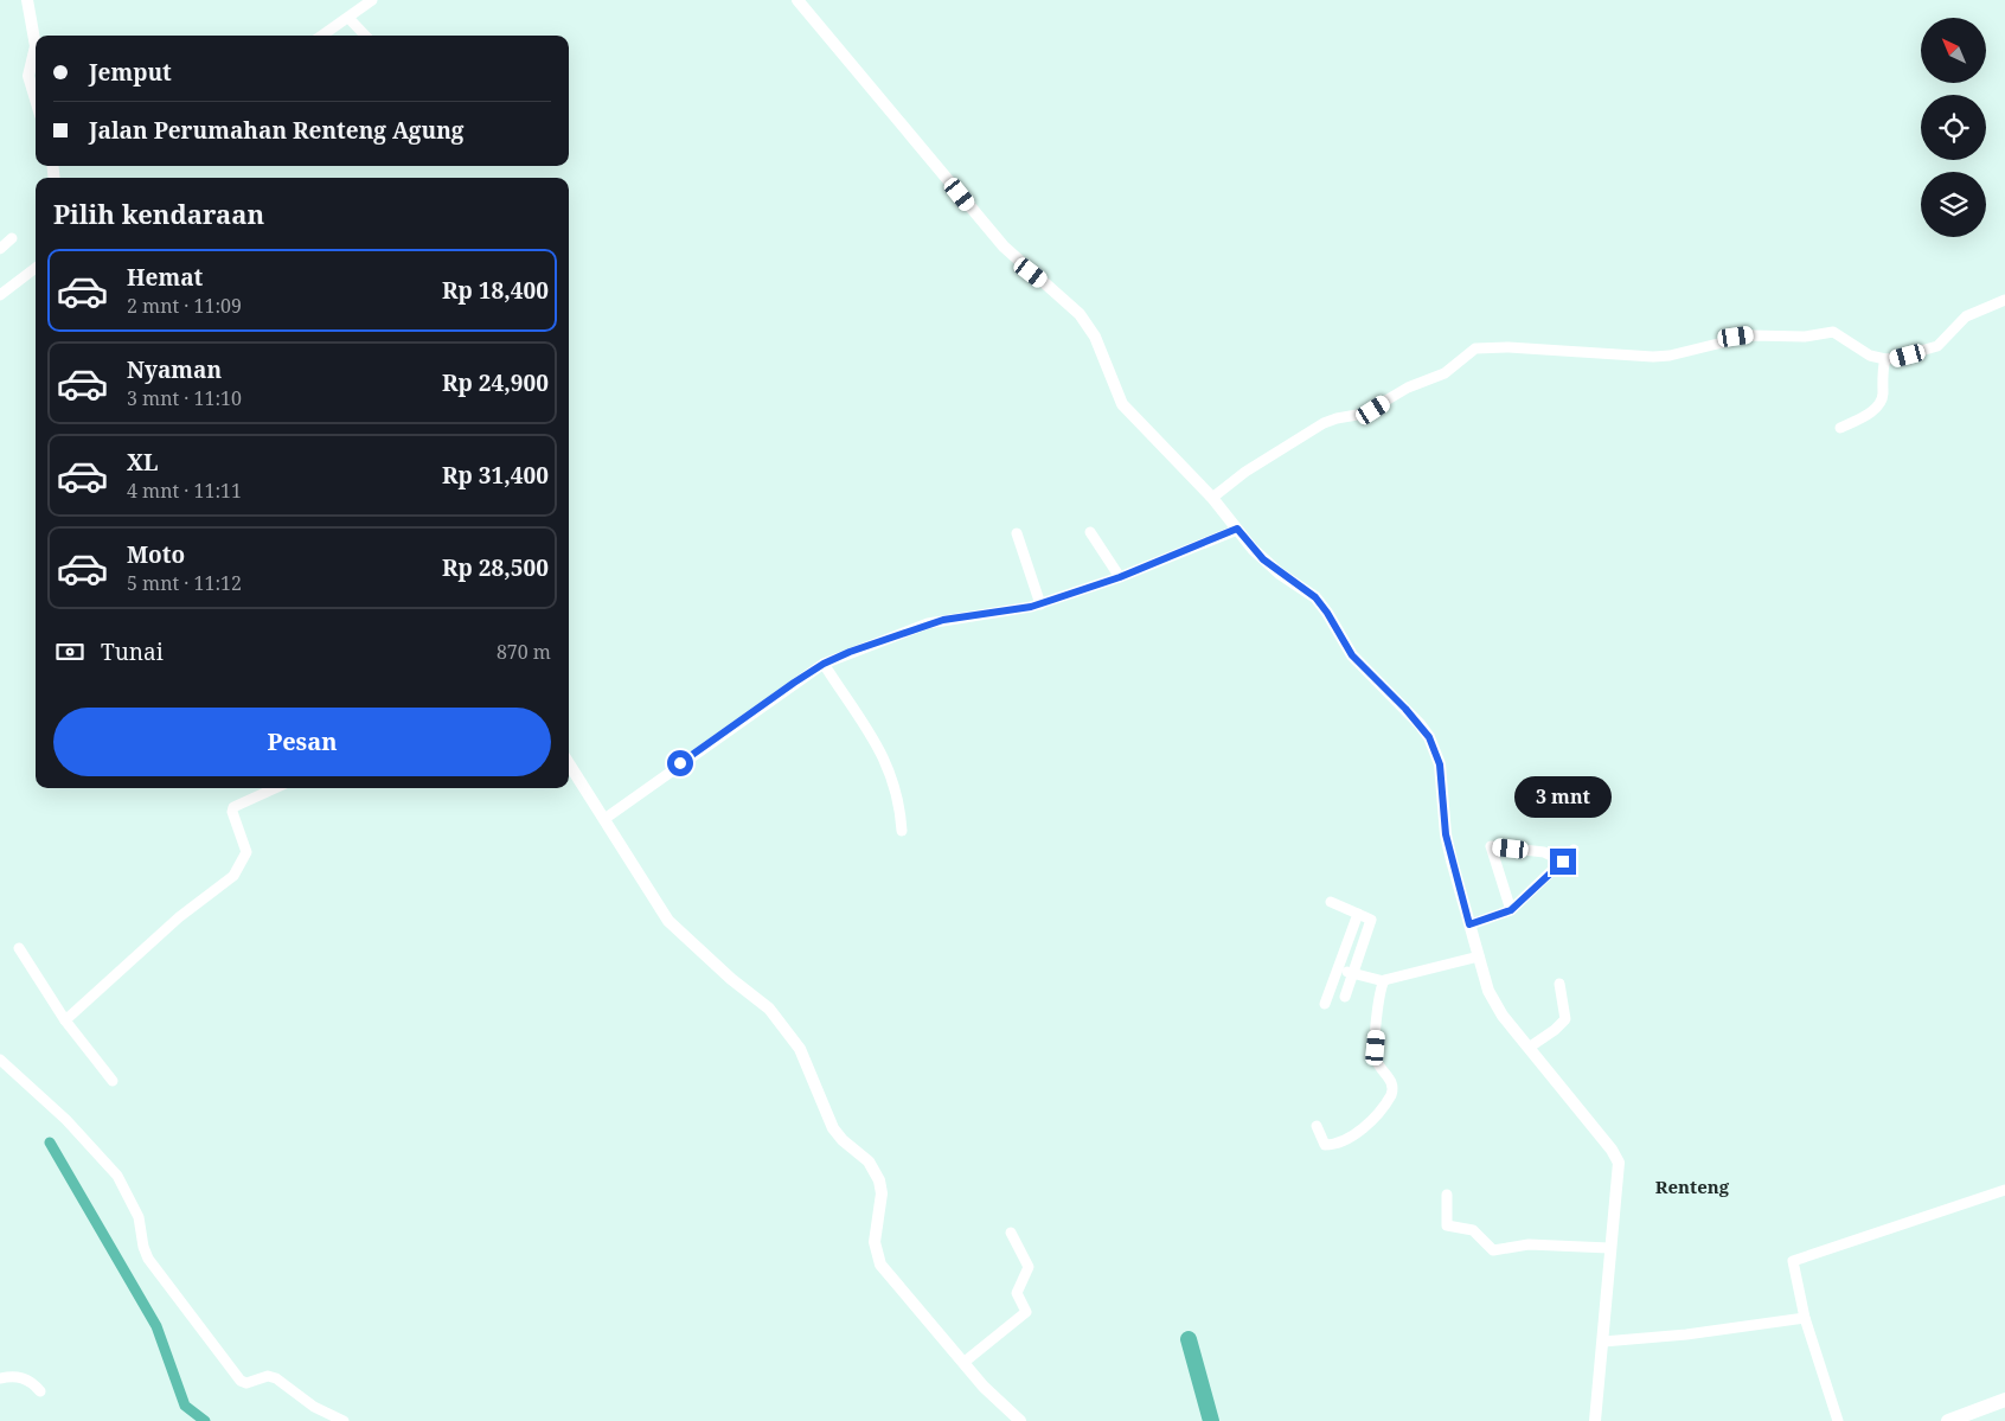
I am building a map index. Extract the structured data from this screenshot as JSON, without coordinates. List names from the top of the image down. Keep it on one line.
{"districts":["Renteng"],"north":"top left","page":{"banner":["Jemput","Jalan Perumahan Renteng Agung"],"heading":"Pilih kendaraan","list":[{"name":"Hemat","note":"2 mnt · 11:09","value":"Rp 18,400"},{"name":"Nyaman","note":"3 mnt · 11:10","value":"Rp 24,900"},{"name":"XL","note":"4 mnt · 11:11","value":"Rp 31,400"},{"name":"Moto","note":"5 mnt · 11:12","value":"Rp 28,500"}],"pay":["Tunai","870 m"],"buttons":"Pesan","bubble":"3 mnt"}}
